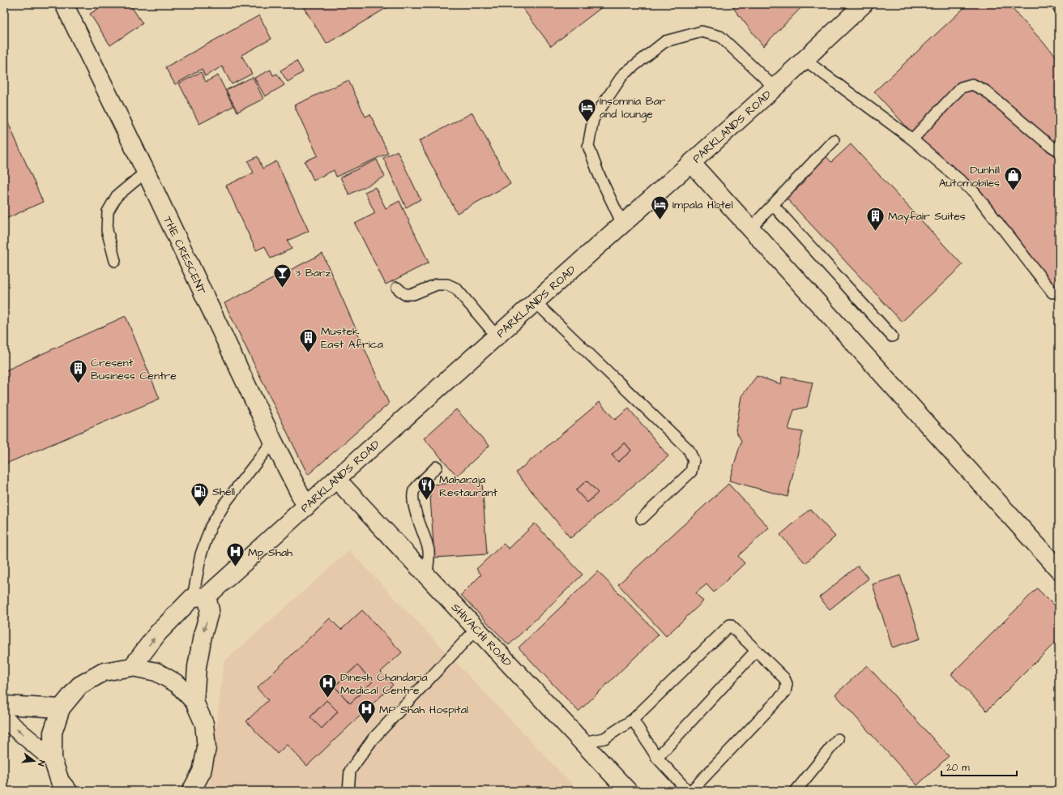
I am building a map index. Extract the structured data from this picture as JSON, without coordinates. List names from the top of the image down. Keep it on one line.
{"streets":{"main road":["PARKLANDS ROAD","THE CRESCENT","SHIVACHI ROAD"]},"crossings":[["PARKLANDS ROAD","THE CRESCENT"],["PARKLANDS ROAD","SHIVACHI ROAD"]],"places":{"hotel":["Insomnia Bar and lounge","Impala Hotel"],"shop":["Dunhill Automobiles"],"building":["Mayfair Suites","Mustek East Africa","Cresent Business Centre"],"bar":["3 Barz"],"restaurant":["Maharaja Restaurant"],"fuel station":["Shell"],"hospital":["Mp Shah","Dinesh Chandaria Medical Centre","MP Shah Hospital"]},"scale_bar":"20 m","north":"right"}
